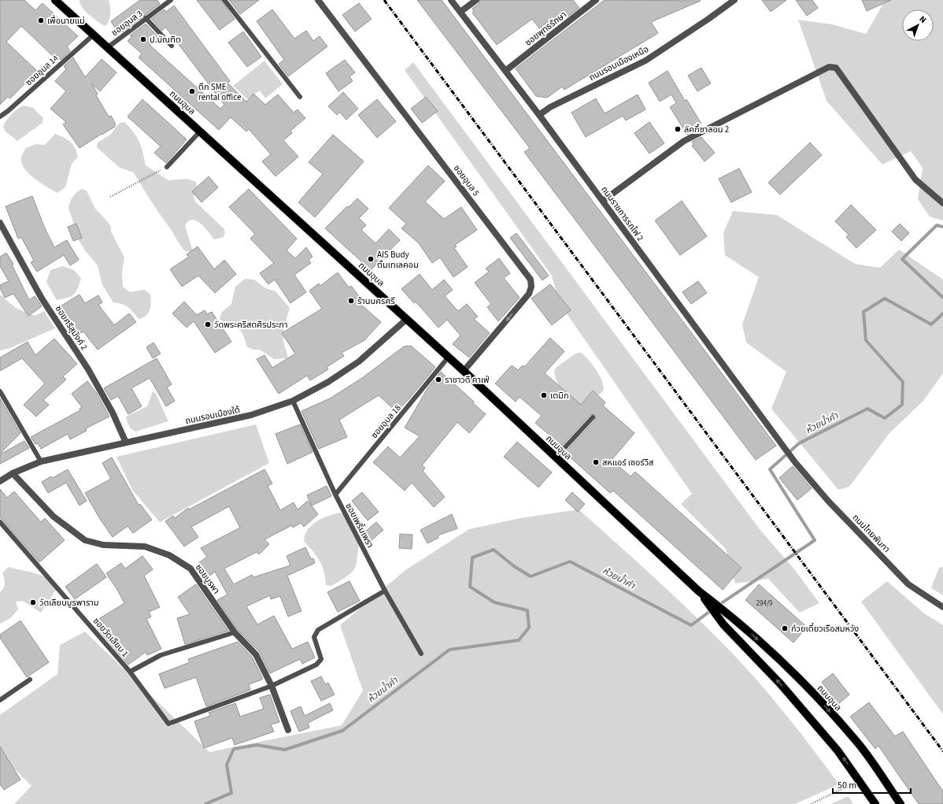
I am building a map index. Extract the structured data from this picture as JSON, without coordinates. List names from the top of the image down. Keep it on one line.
{"streets":{"main road":["ถนนอุบล"],"street":["ซอยพุทธรักษา","ถนนรอบเมืองเหนือ","ซอยอุบล 5","ถนนราชการรถไฟ 2","ซอยศรีสุมังค์ 2","ถนนรอบเมืองใต้","ถนนไทยพันทา","ซอยบูรพา"],"lane":["ซอยอุบล 3","ซอยอุบล 14","ซอยอุบล 18","ซอยเพริ้มเพรา","ซอยวัดเลียบ 1"]},"crossings":[["ซอยอุบล 3","ถนนอุบล"],["ซอยพุทธรักษา","ถนนราชการรถไฟ 2"],["ถนนรอบเมืองเหนือ","ถนนราชการรถไฟ 2"],["ซอยอุบล 14","ถนนอุบล"],["ถนนอุบล","ซอยอุบล 5"],["ถนนอุบล","ถนนรอบเมืองใต้"],["ถนนอุบล","ซอยอุบล 18"],["ถนนราชการรถไฟ 2","ถนนไทยพันทา"],["ซอยศรีสุมังค์ 2","ถนนรอบเมืองใต้"],["ถนนรอบเมืองใต้","ซอยเพริ้มเพรา"],["ถนนรอบเมืองใต้","ซอยบูรพา"],["ซอยอุบล 18","ซอยเพริ้มเพรา"],["ซอยบูรพา","ซอยวัดเลียบ 1"]],"one_way":["ซอยอุบล 5"],"water":["ห้วยน้ำคำ"],"places":["เพื่อนายแม่","ป.บัณฑิต","ตึก SME rental office","ลัคกี้ซาลอน 2","AIS Budy ตั้มเทเลคอม","ร้านนครศรี","วัดพระคริสตศิรประภา","ราชาวดี คาเฟ่","เตมิก","สหแอร์ เซอร์วิส","วัดเลียบบูรพาราม","ก๋วยเตี๋ยวเรือสมหวัง"],"house_numbers":["294/9"],"scale_bar":"50 m","north":"top right"}
